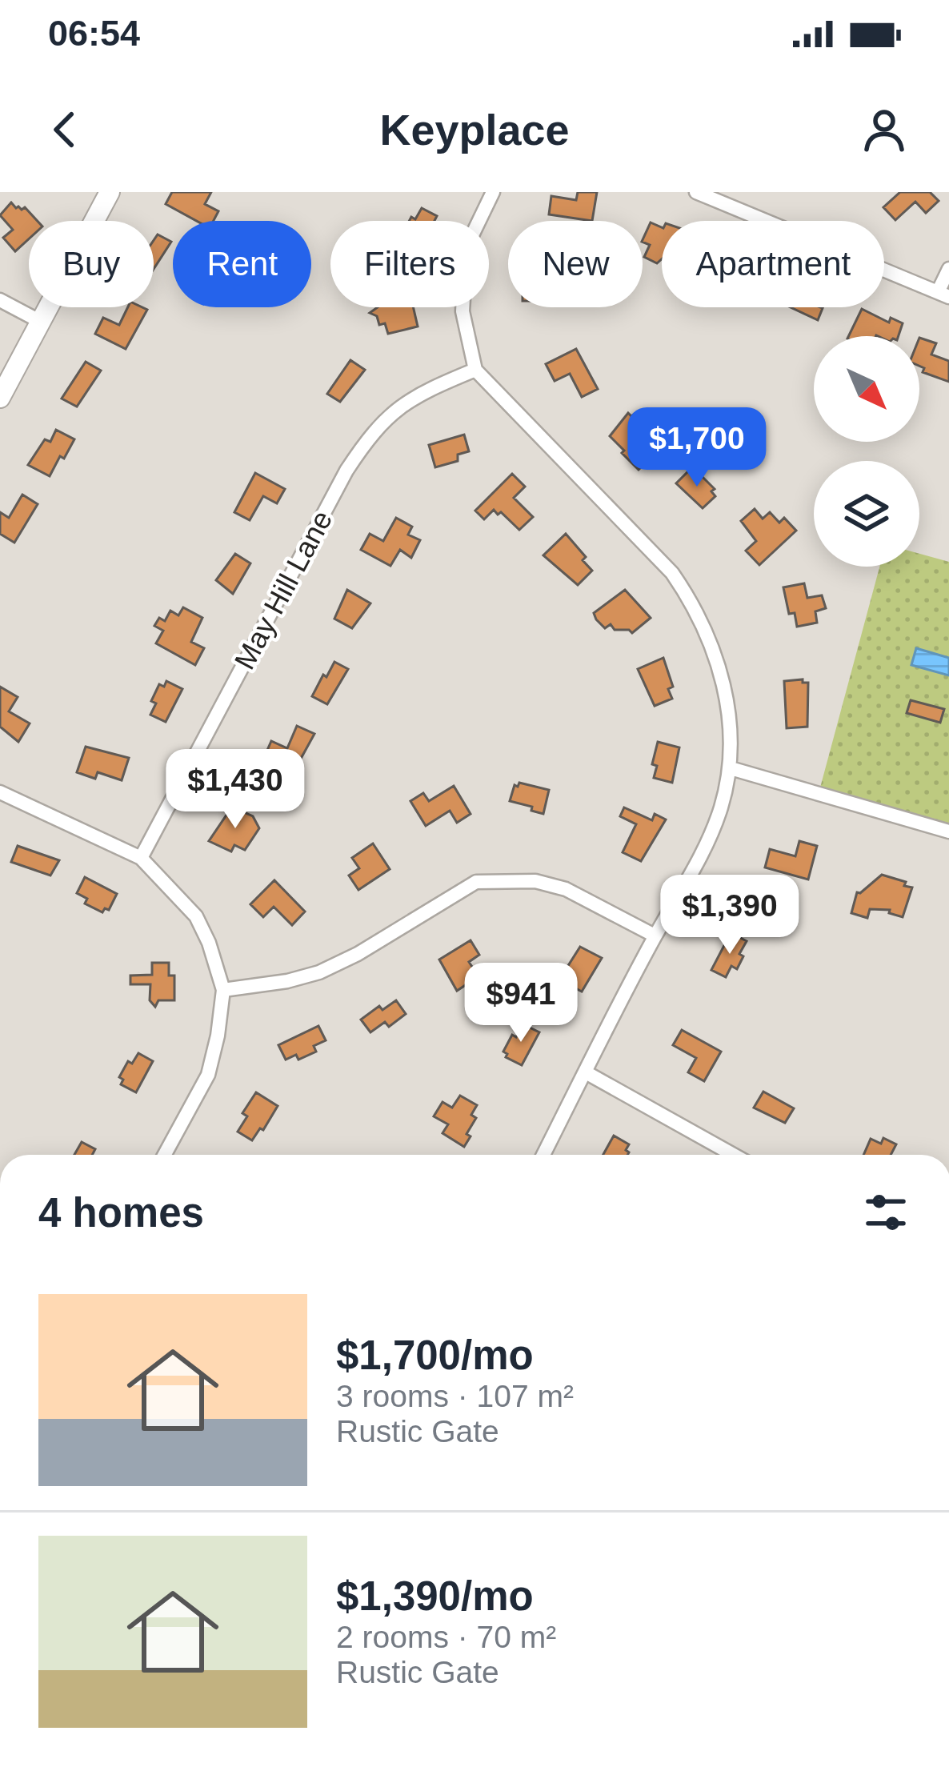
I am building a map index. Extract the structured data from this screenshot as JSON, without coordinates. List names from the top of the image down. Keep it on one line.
{"streets":{"street":["May Hill Lane"]},"north":"bottom right","page":{"status":"06:54","header":"Keyplace","chip":["Buy","Rent","Filters","New","Apartment"],"price":["$1,700","$1,430","$1,390","$941"],"heading":"4 homes","list":[{"name":"$1,700/mo","note":"3 rooms · 107 m² · Rustic Gate"},{"name":"$1,390/mo","note":"2 rooms · 70 m² · Rustic Gate"}]}}
